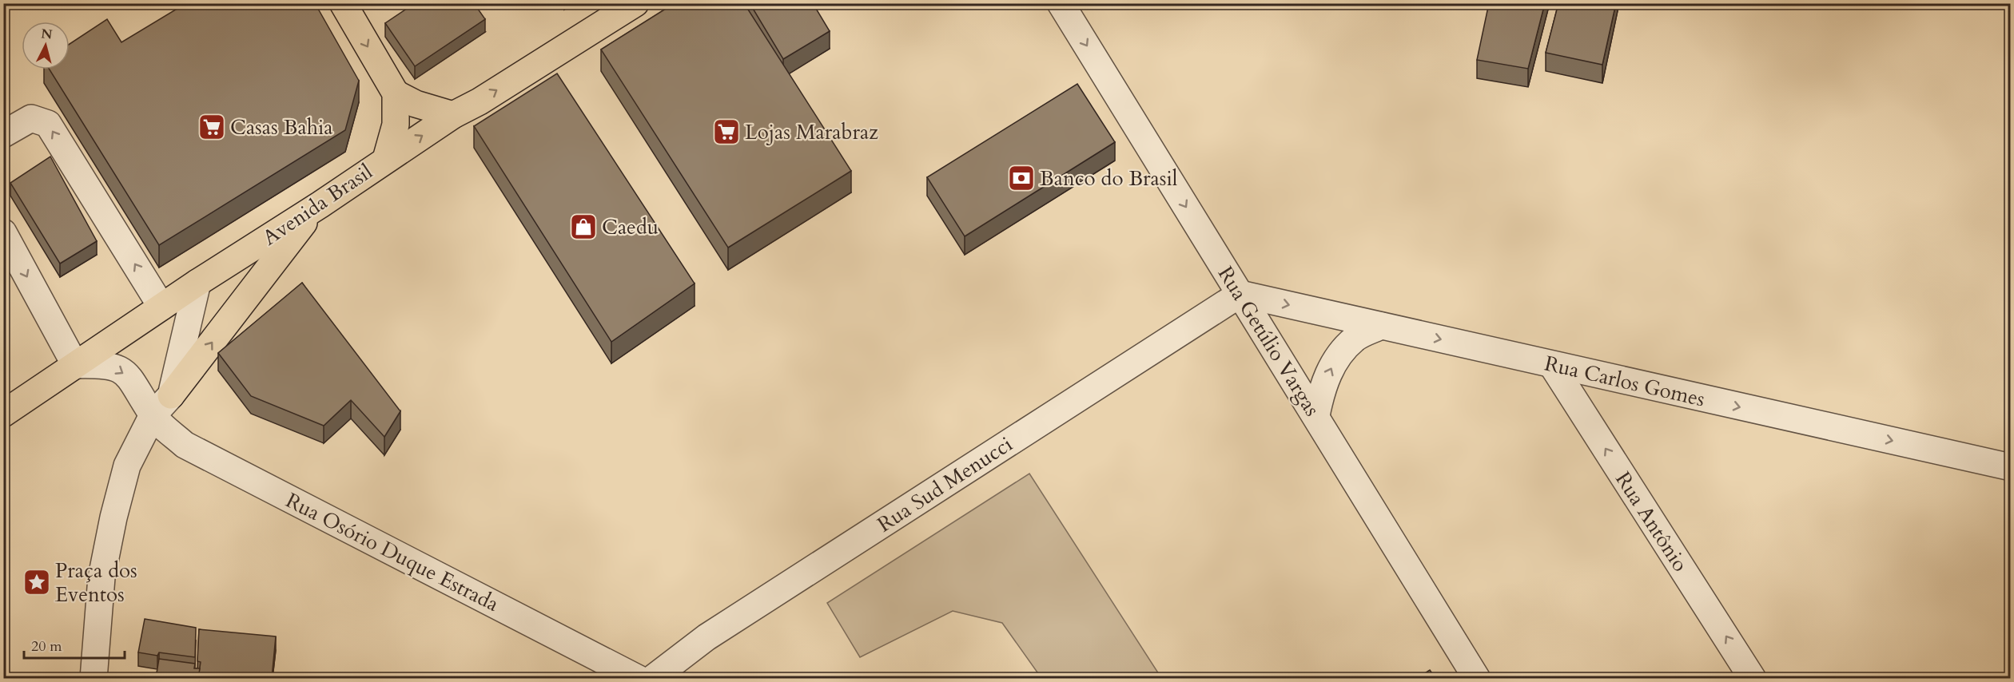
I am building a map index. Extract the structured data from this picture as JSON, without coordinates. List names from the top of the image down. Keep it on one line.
{"streets":{"main road":["Avenida Brasil"],"street":["Rua Getúlio Vargas","Rua Carlos Gomes","Rua Sud Menucci","Rua Antônio","Rua Osório Duque Estrada"]},"crossings":[["Avenida Brasil","Rua Osório Duque Estrada"],["Rua Getúlio Vargas","Rua Carlos Gomes"],["Rua Getúlio Vargas","Rua Sud Menucci"],["Rua Carlos Gomes","Rua Sud Menucci"],["Rua Carlos Gomes","Rua Antônio"]],"one_way":["Avenida Brasil","Rua Getúlio Vargas","Rua Carlos Gomes","Rua Antônio"],"places":{"supermarket":["Casas Bahia","Lojas Marabraz"],"bank":["Banco do Brasil"],"shop":["Caedu"],"place":["Praça dos Eventos"]},"scale_bar":"20 m","north":"top"}
